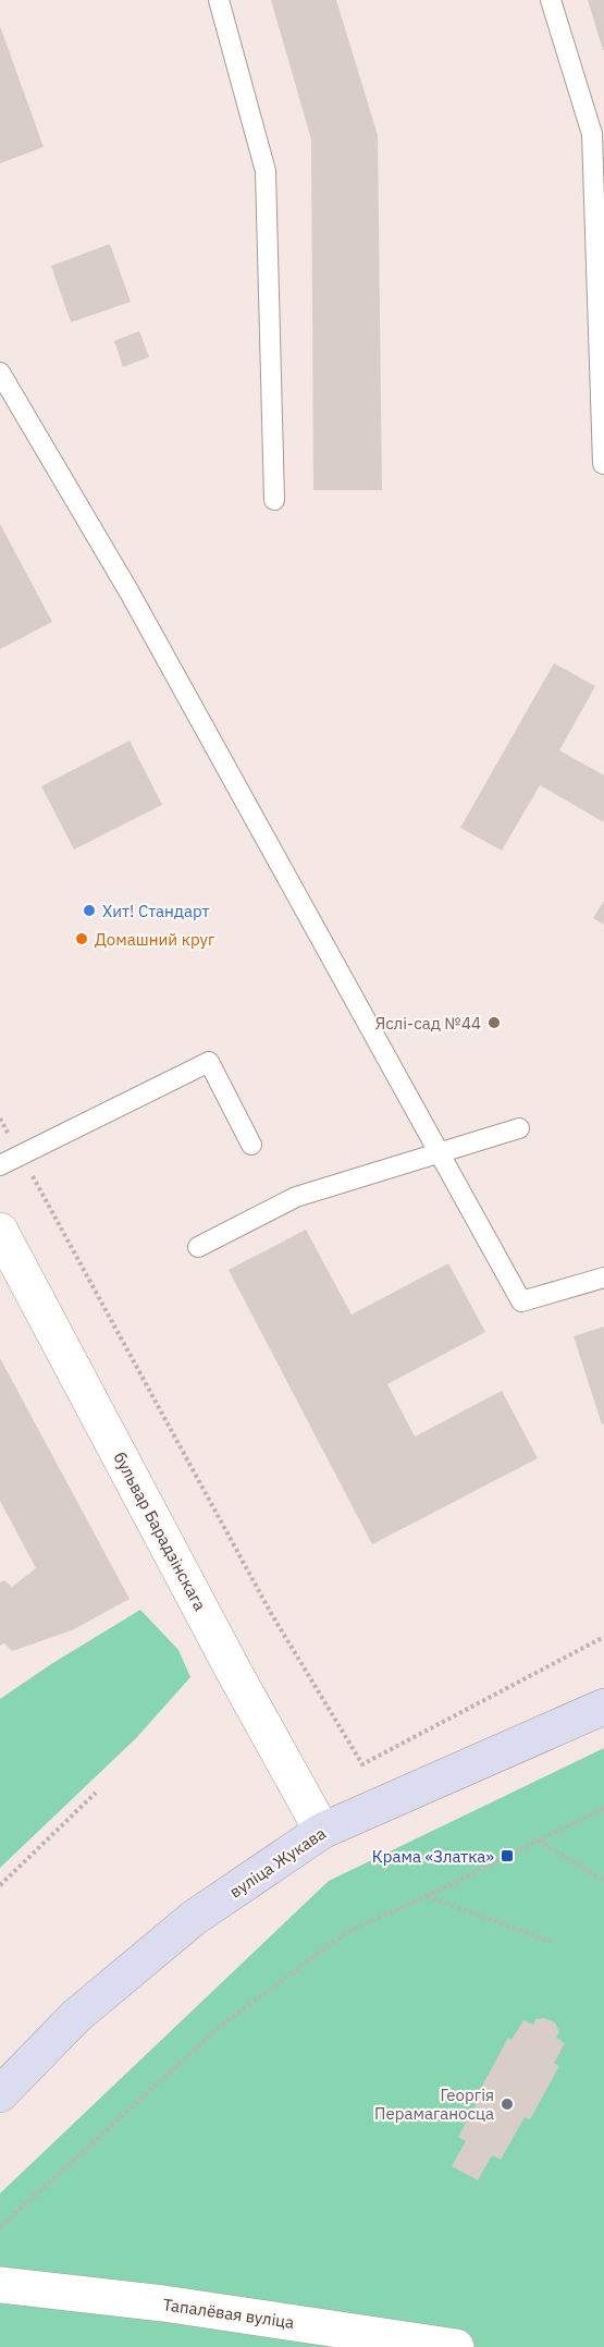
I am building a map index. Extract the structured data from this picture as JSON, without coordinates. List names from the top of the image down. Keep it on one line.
{"streets":{"street":["бульвар Барадзінскага","вуліца Жукава","Тапалёвая вуліца"]},"crossings":[["бульвар Барадзінскага","вуліца Жукава"]],"places":{"other":["Хит! Стандарт","Домашний круг","Яслі-сад №44","Георгія Перамаганосца"],"transit":["Крама «Златка»"]}}
